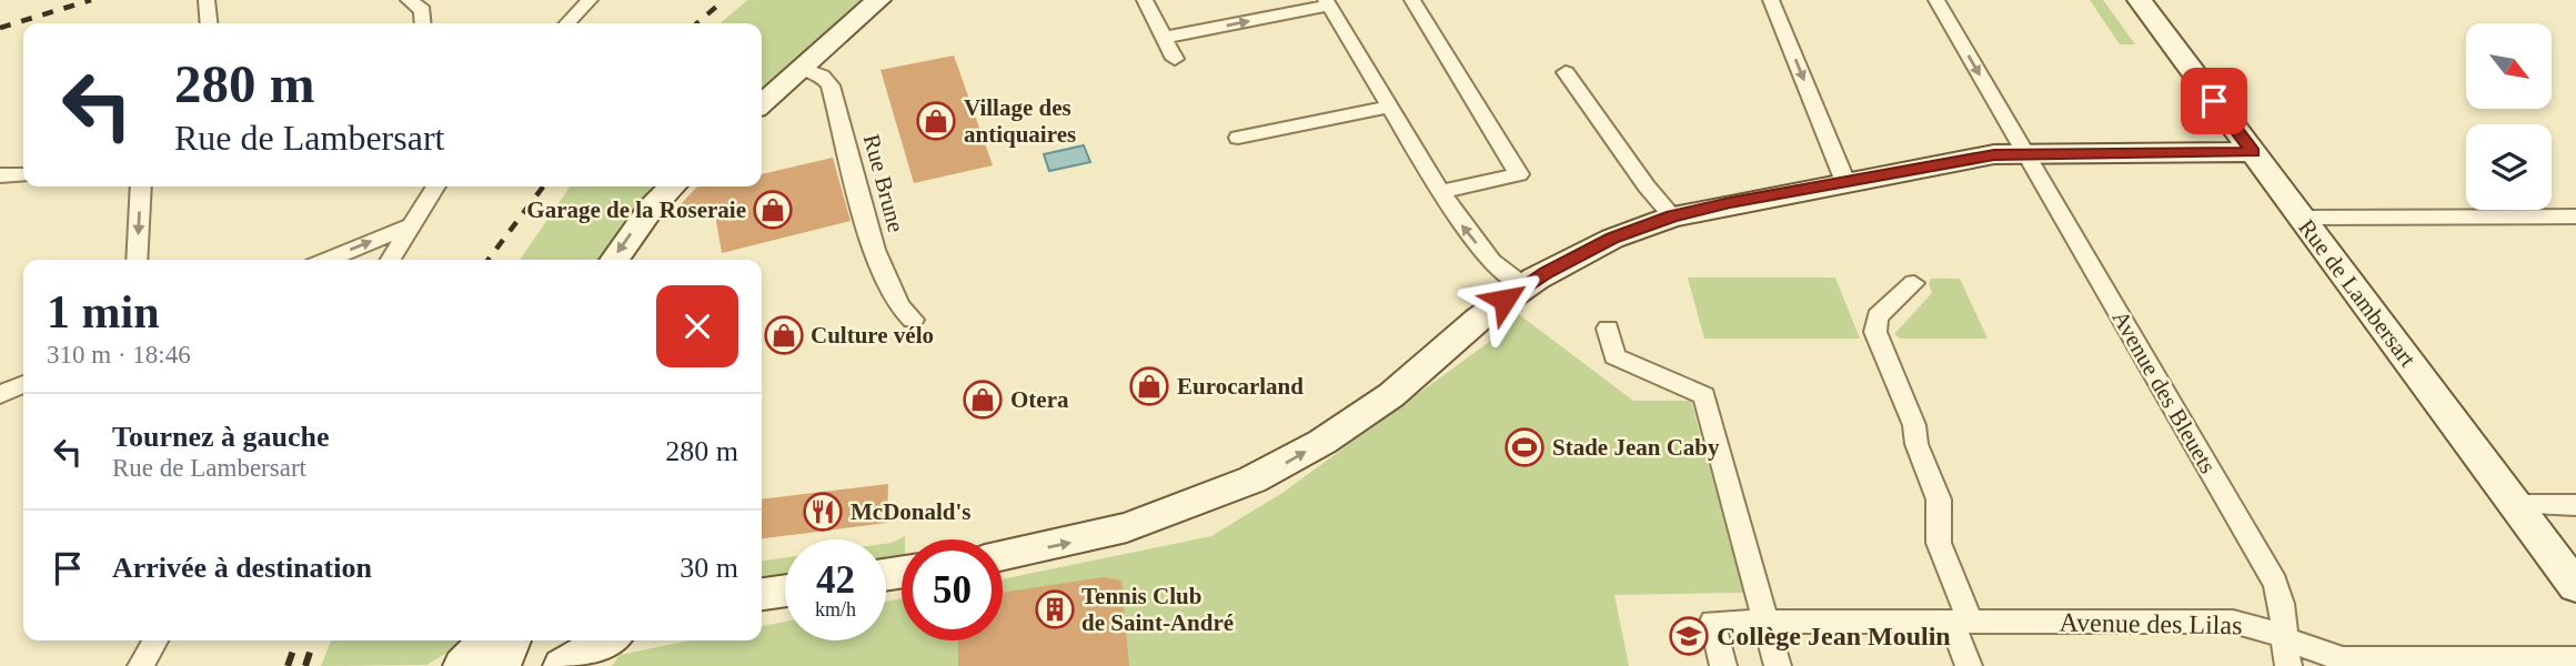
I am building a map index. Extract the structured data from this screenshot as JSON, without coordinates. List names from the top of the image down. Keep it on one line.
{"streets":{"main road":["Rue de Lambersart"],"street":["Rue Brune","Avenue des Bleuets","Avenue des Lilas"]},"crossings":[["Avenue des Bleuets","Avenue des Lilas"]],"places":{"shop":["Village des antiquaires","Garage de la Roseraie","Culture vélo","Eurocarland","Otera"],"sports":["Stade Jean Caby"],"restaurant":["McDonald's"],"building":["Tennis Club de Saint-André"],"school or university":["Collège Jean Moulin"]},"north":"bottom right","page":{"turn":["280 m","Rue de Lambersart"],"heading":["1 min","310 m · 18:46"],"list":[{"name":"Tournez à gauche","note":"Rue de Lambersart","value":"280 m"},{"name":"Arrivée à destination","value":"30 m"}],"speed":"42 km/h","limit":"50"}}
